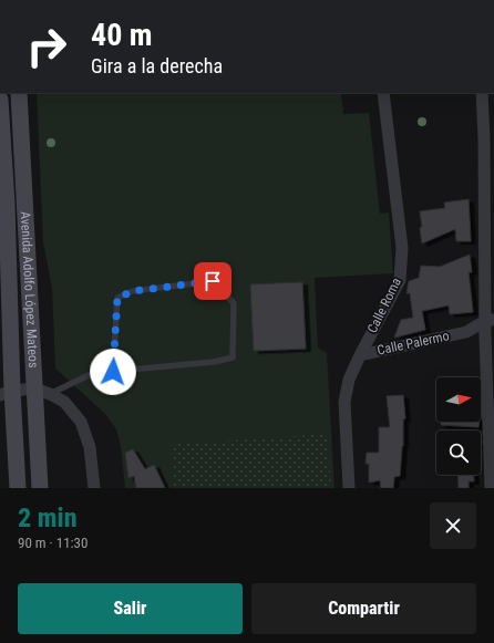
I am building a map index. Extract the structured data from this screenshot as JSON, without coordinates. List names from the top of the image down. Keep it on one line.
{"streets":{"main road":["Avenida Adolfo López Mateos"],"street":["Calle Roma","Calle Palermo"]},"crossings":[["Calle Roma","Calle Palermo"]],"north":"right","page":{"turn":["40 m","Gira a la derecha"],"heading":["2 min","90 m · 11:30"],"buttons":["Salir","Compartir"]}}
